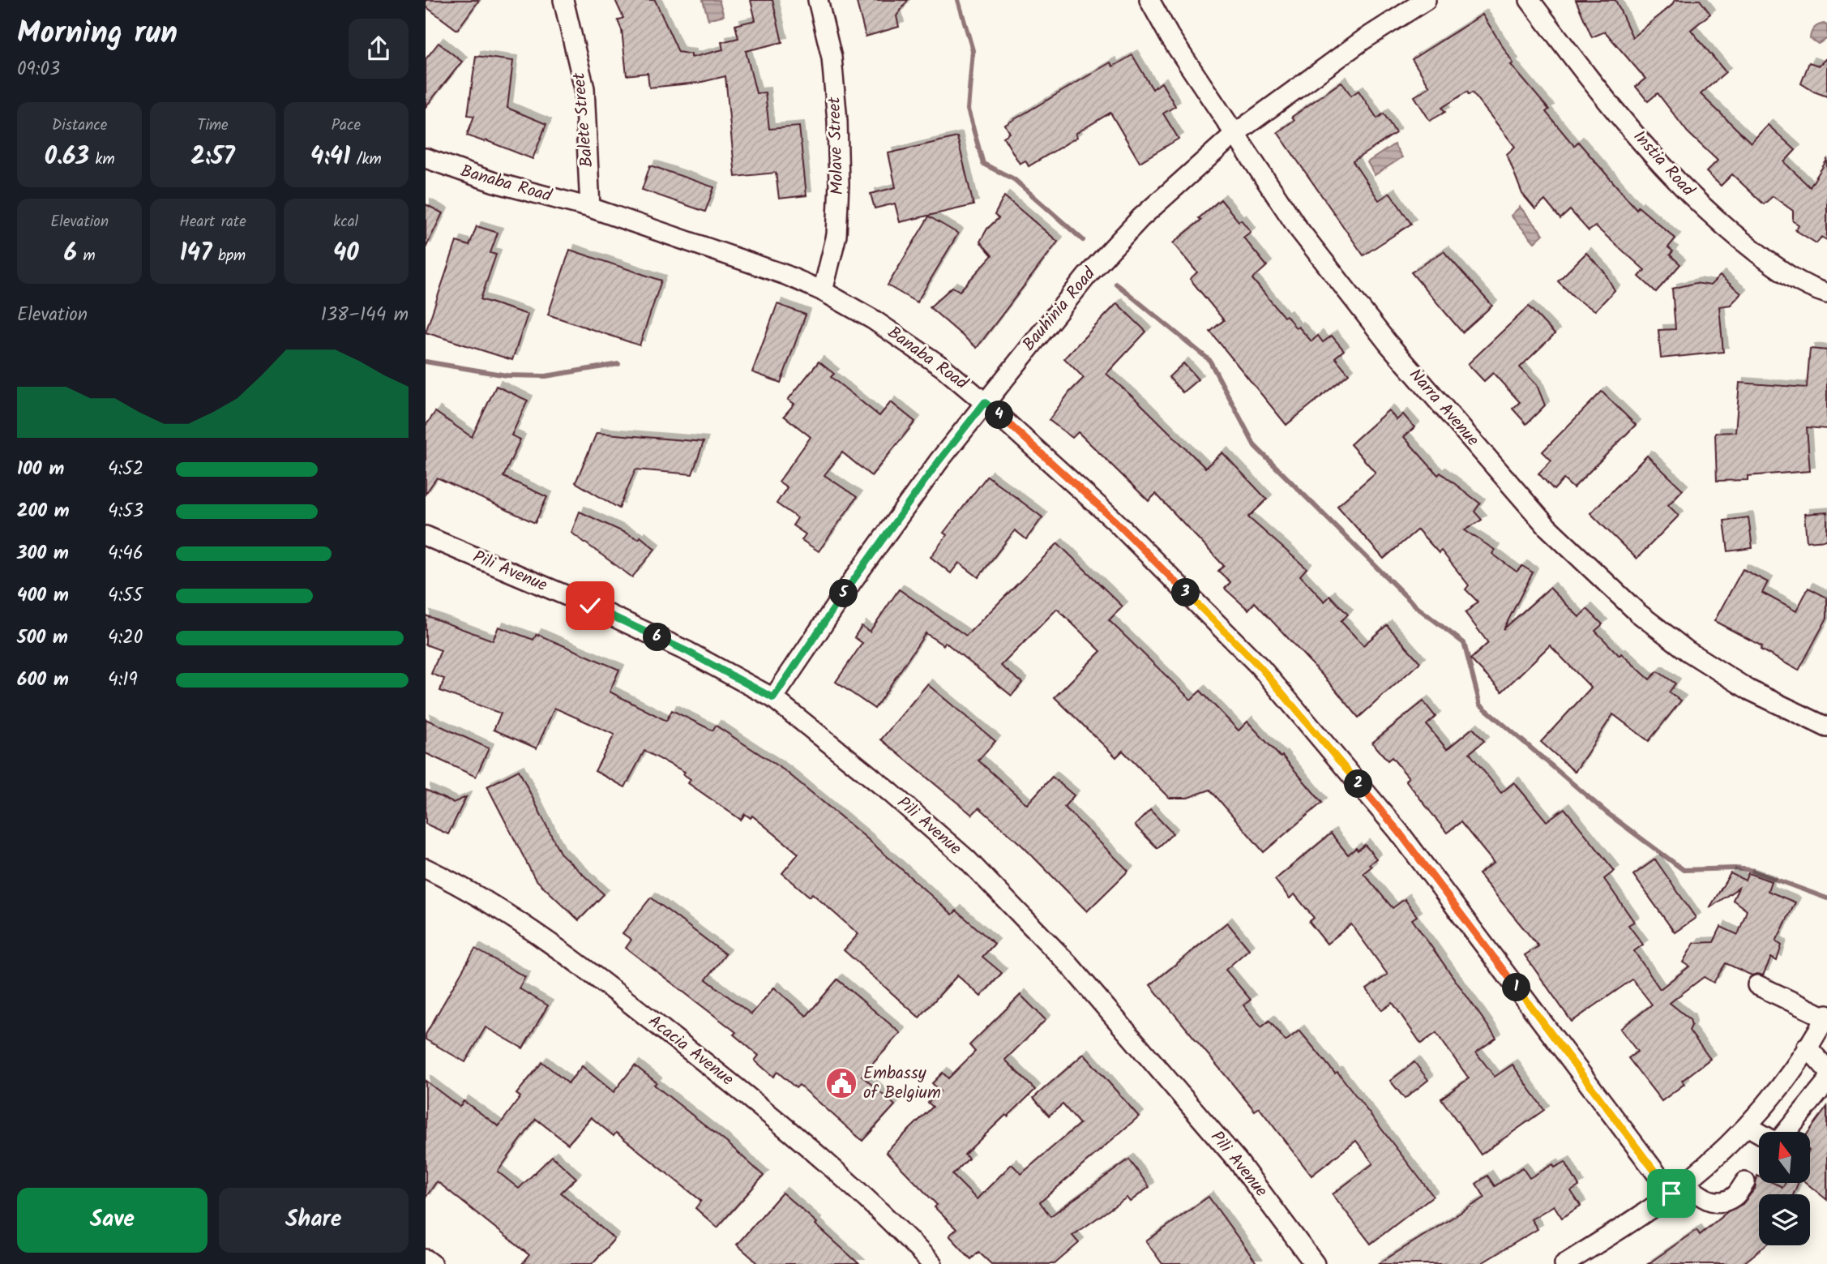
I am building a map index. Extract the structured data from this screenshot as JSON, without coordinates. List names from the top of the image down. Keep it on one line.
{"streets":{"street":["Balete Street","Molave Street","Instia Road","Banaba Road","Bauhinia Road","Narra Avenue","Pili Avenue","Acacia Avenue"]},"crossings":[["Balete Street","Banaba Road"],["Molave Street","Banaba Road"],["Banaba Road","Bauhinia Road"],["Bauhinia Road","Narra Avenue"],["Bauhinia Road","Pili Avenue"]],"places":{"public building":["Embassy of Belgium"]},"north":"top","page":{"heading":["Morning run","09:03"],"stats":[["Distance","0.63 km"],["Time","2:57"],["Pace","4:41 /km"],["Elevation","6 m"],["Heart rate","147 bpm"],["kcal","40"]],"chart":["Elevation","138–144 m"],"pins":["4","3","5","6","2","1"],"list":[{"name":"100 m","note":"4:52"},{"name":"200 m","note":"4:53"},{"name":"300 m","note":"4:46"},{"name":"400 m","note":"4:55"},{"name":"500 m","note":"4:20"},{"name":"600 m","note":"4:19"}],"buttons":["Save","Share"]}}
